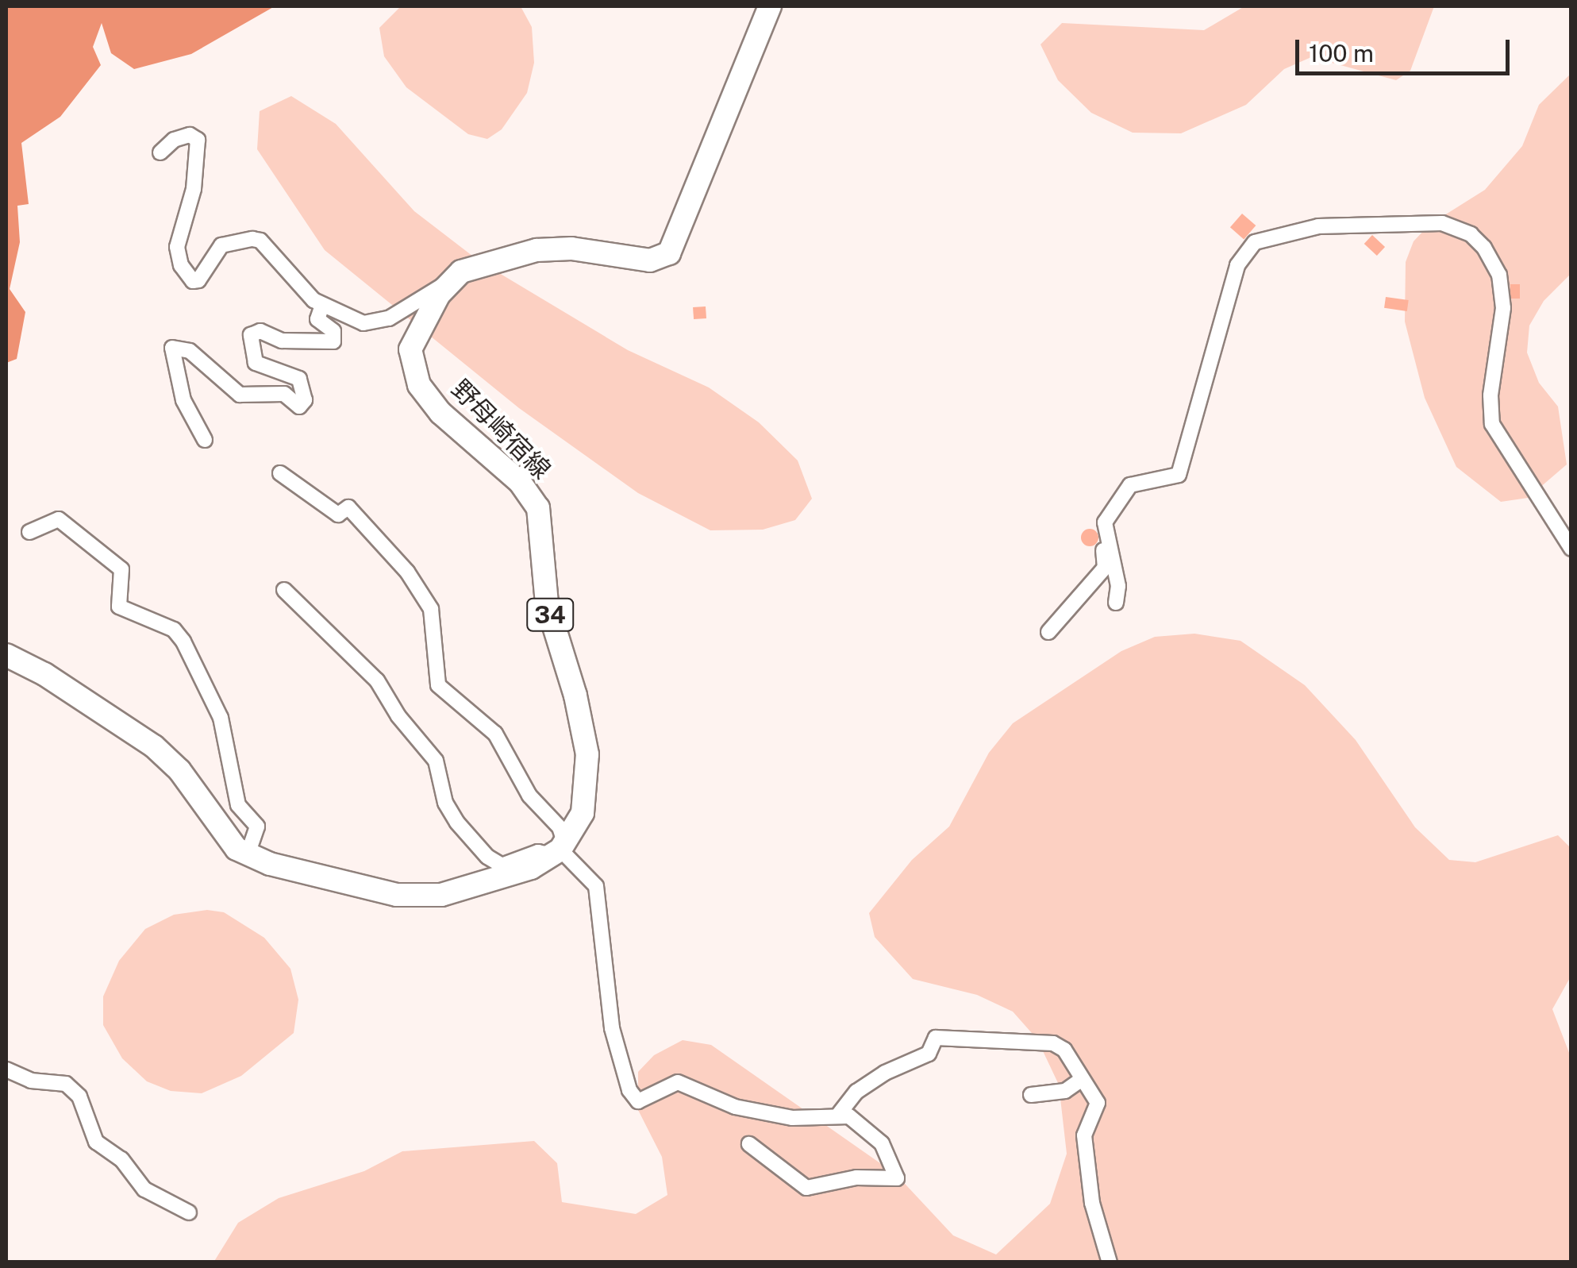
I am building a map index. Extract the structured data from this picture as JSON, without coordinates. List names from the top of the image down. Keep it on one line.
{"streets":{"main road":["野母崎宿線","34"]},"scale_bar":"100 m"}
